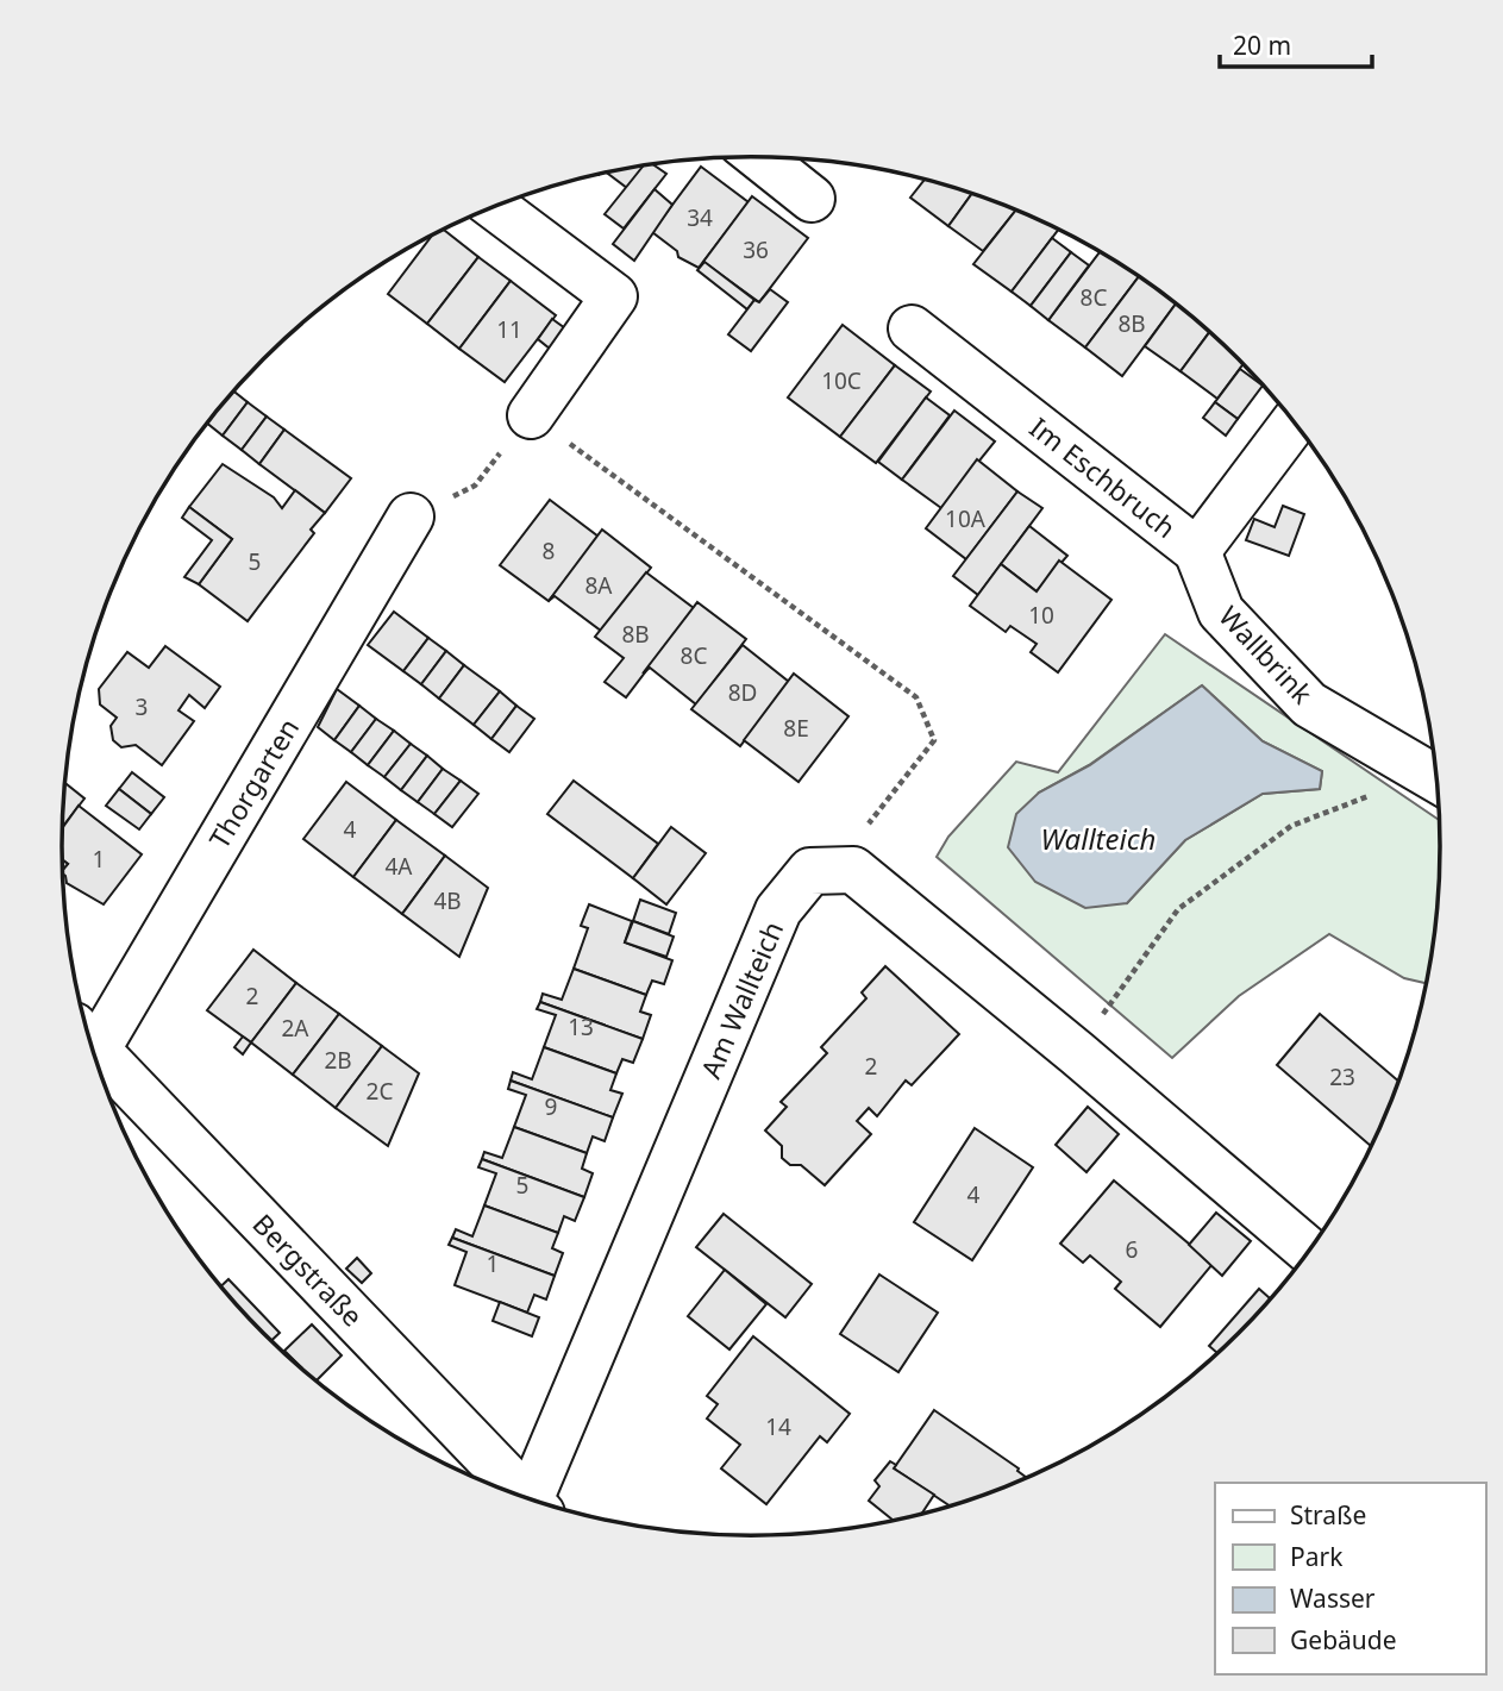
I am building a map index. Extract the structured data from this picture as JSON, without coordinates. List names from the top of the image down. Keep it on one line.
{"streets":{"street":["Im Eschbruch","Wallbrink","Thorgarten","Am Wallteich","Bergstraße"]},"crossings":[["Im Eschbruch","Wallbrink"]],"water":["Wallteich"],"house_numbers":["34","36","8C","8B","11","10C","10A","8","5","8A","10","8B","8C","8D","3","8E","4","1","4A","4B","2","13","2A","2B","2","23","2C","9","5","4","6","1","14"],"legend":["Straße","Park","Wasser","Gebäude"],"scale_bar":"20 m"}
